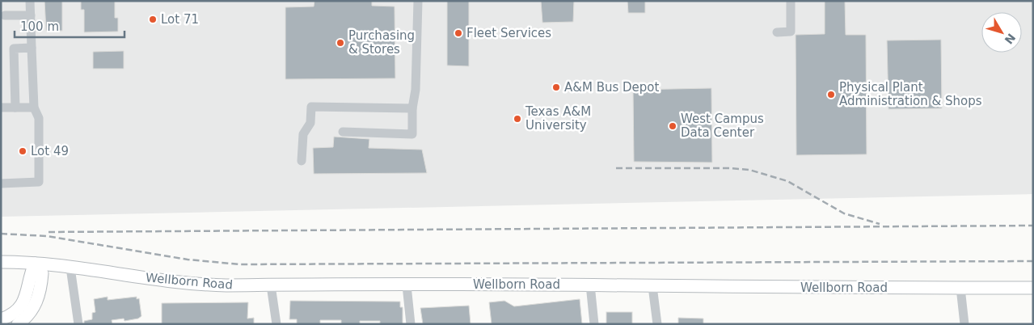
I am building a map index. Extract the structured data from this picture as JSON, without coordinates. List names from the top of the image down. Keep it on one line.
{"streets":{"main road":["Wellborn Road"]},"places":["Lot 71","Fleet Services","Purchasing & Stores","A&M Bus Depot","Physical Plant Administration & Shops","Texas A&M University","West Campus Data Center","Lot 49"],"scale_bar":"100 m","north":"bottom right"}
